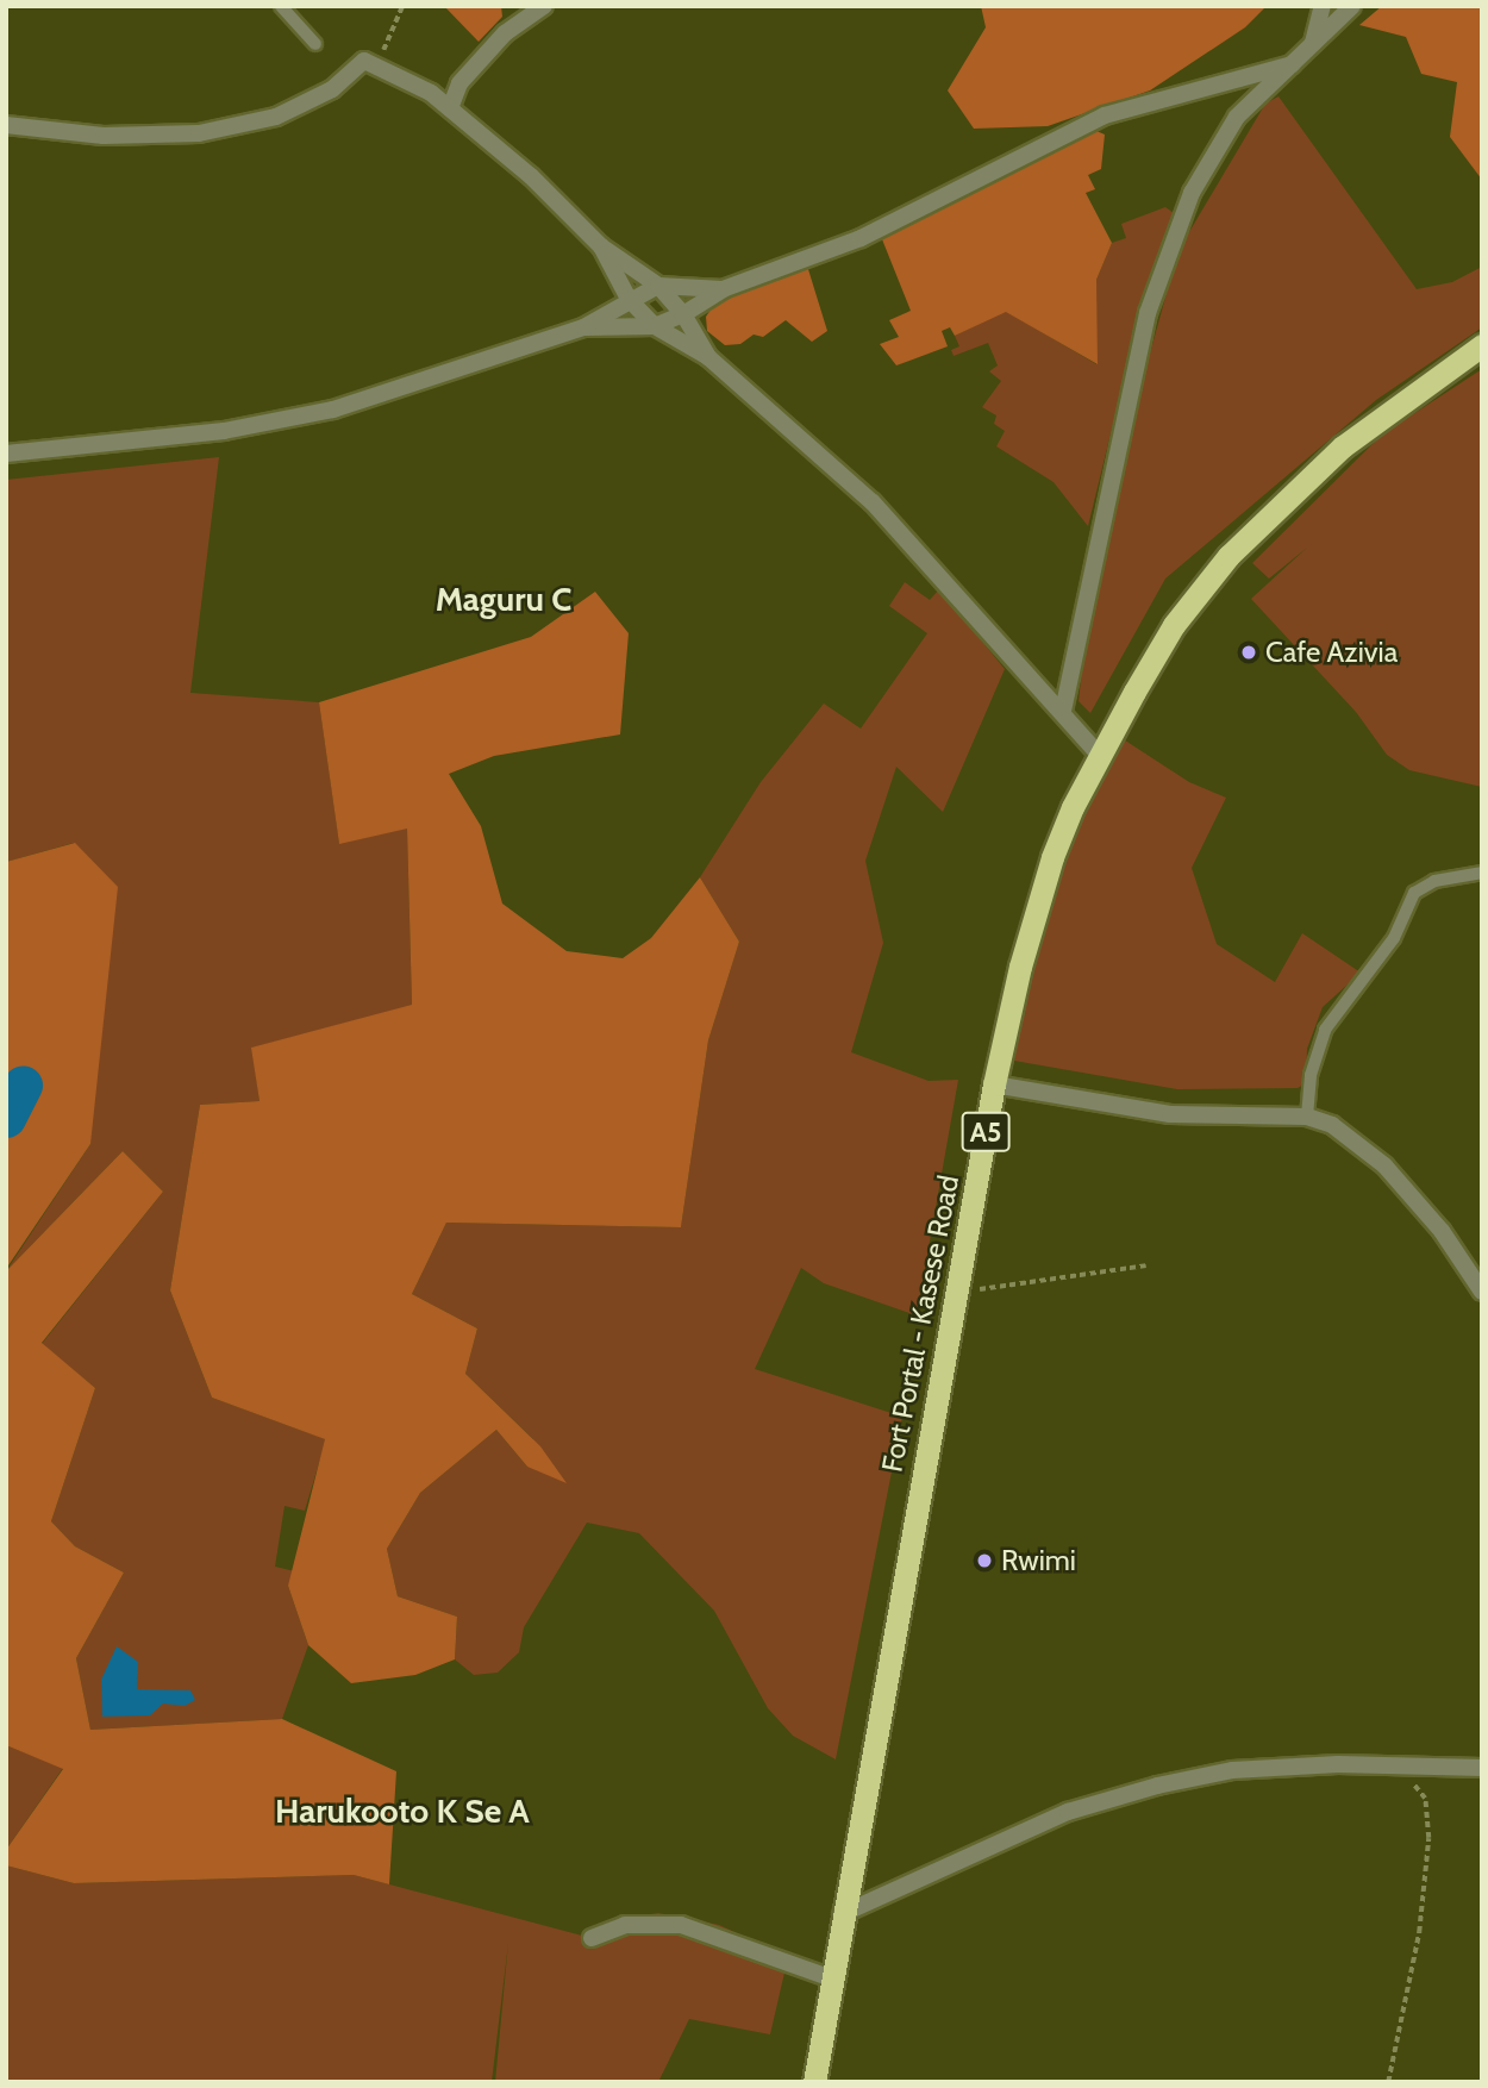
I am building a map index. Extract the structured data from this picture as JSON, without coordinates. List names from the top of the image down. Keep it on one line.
{"streets":{"highway":["A5","Fort Portal - Kasese Road"]},"districts":["Maguru C","Harukooto K Se A"],"places":["Cafe Azivia","Rwimi"]}
